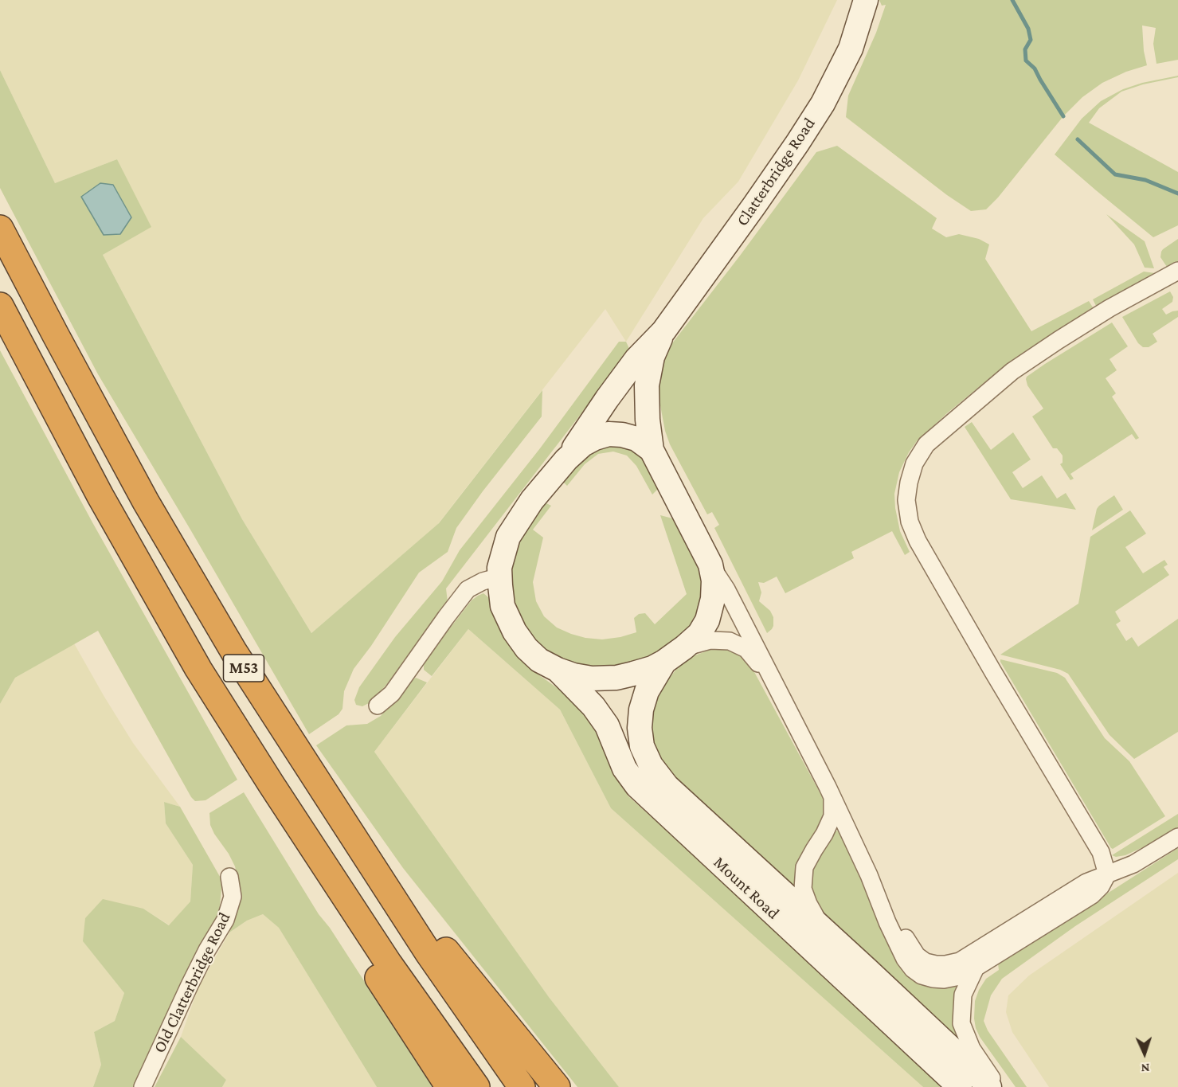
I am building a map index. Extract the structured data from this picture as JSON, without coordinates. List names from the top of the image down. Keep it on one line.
{"streets":{"highway":["M53"],"main road":["Clatterbridge Road","Mount Road"],"street":["Old Clatterbridge Road"]},"north":"bottom"}
